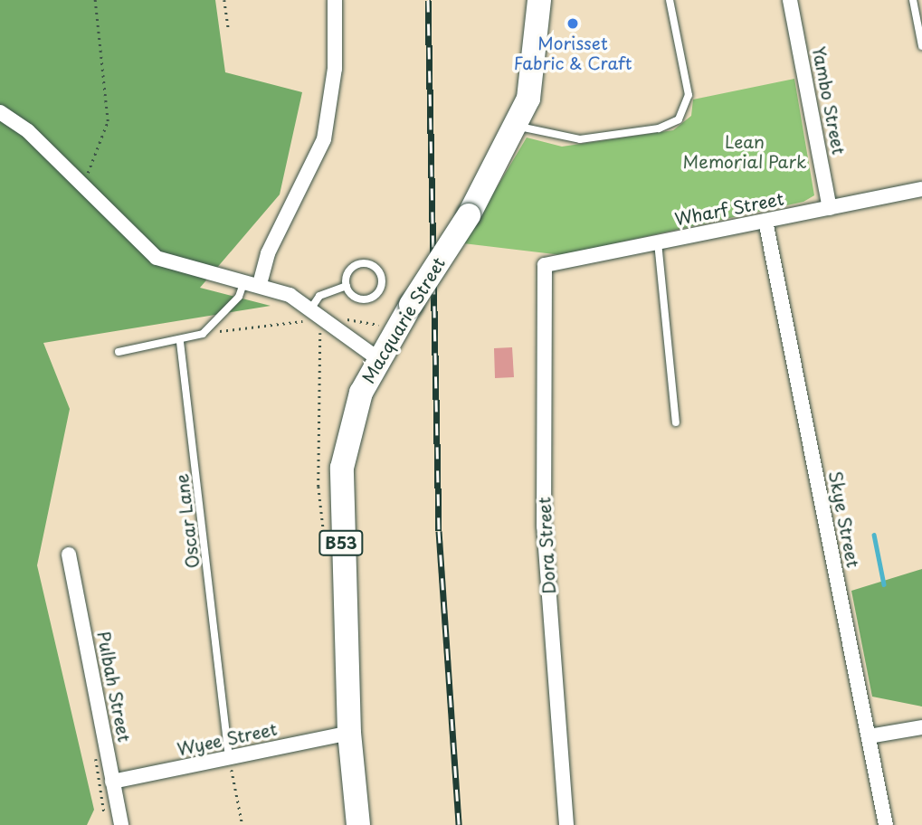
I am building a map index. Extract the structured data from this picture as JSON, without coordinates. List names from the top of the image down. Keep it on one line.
{"streets":{"main road":["Macquarie Street","B53"],"street":["Yambo Street","Wharf Street","Skye Street","Dora Street","Pulbah Street","Wyee Street"],"lane":["Oscar Lane"]},"crossings":[["Yambo Street","Wharf Street"],["Wharf Street","Skye Street"],["Wharf Street","Dora Street"],["Macquarie Street","B53"],["Macquarie Street","Wyee Street"],["Oscar Lane","Wyee Street"],["Pulbah Street","Wyee Street"]],"parks":["Lean Memorial Park"],"places":["Morisset Fabric & Craft"]}
